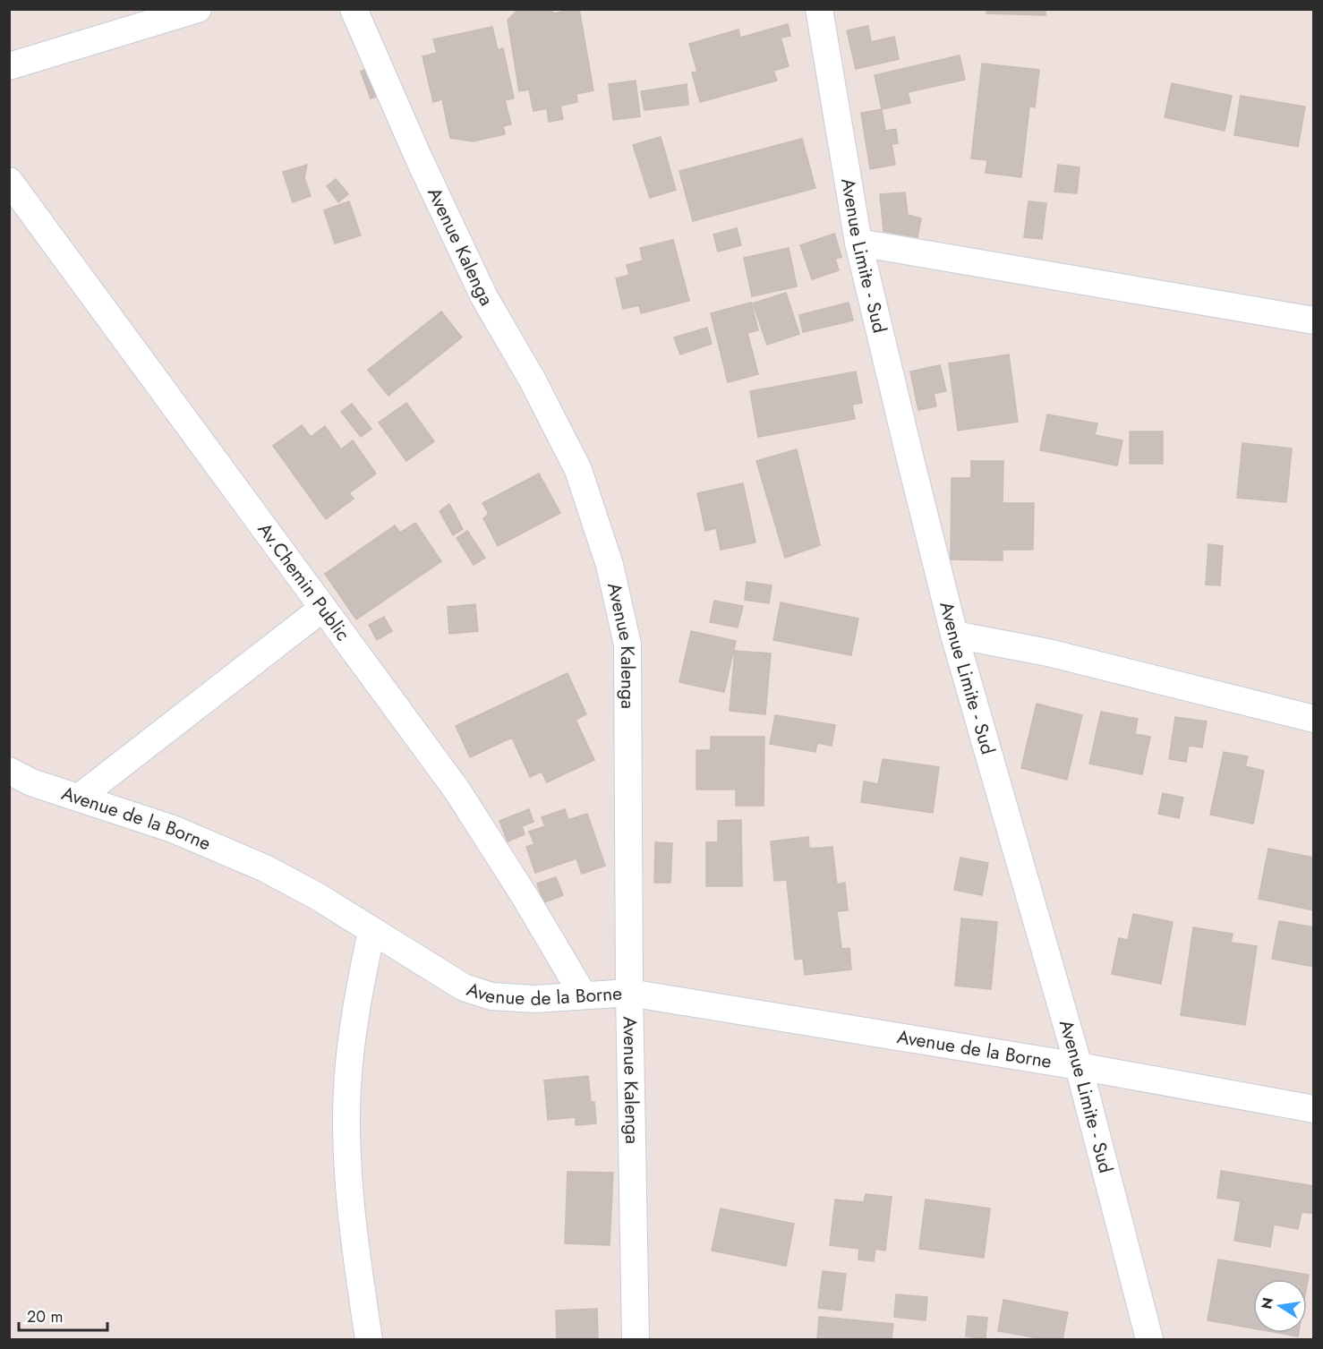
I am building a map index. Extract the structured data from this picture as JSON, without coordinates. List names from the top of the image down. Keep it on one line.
{"streets":{"street":["Avenue Kalenga","Avenue Limite - Sud","Av.Chemin Public","Avenue de la Borne"]},"crossings":[["Avenue Kalenga","Avenue de la Borne"],["Avenue Limite - Sud","Avenue de la Borne"],["Av.Chemin Public","Avenue de la Borne"]],"scale_bar":"20 m","north":"left"}
